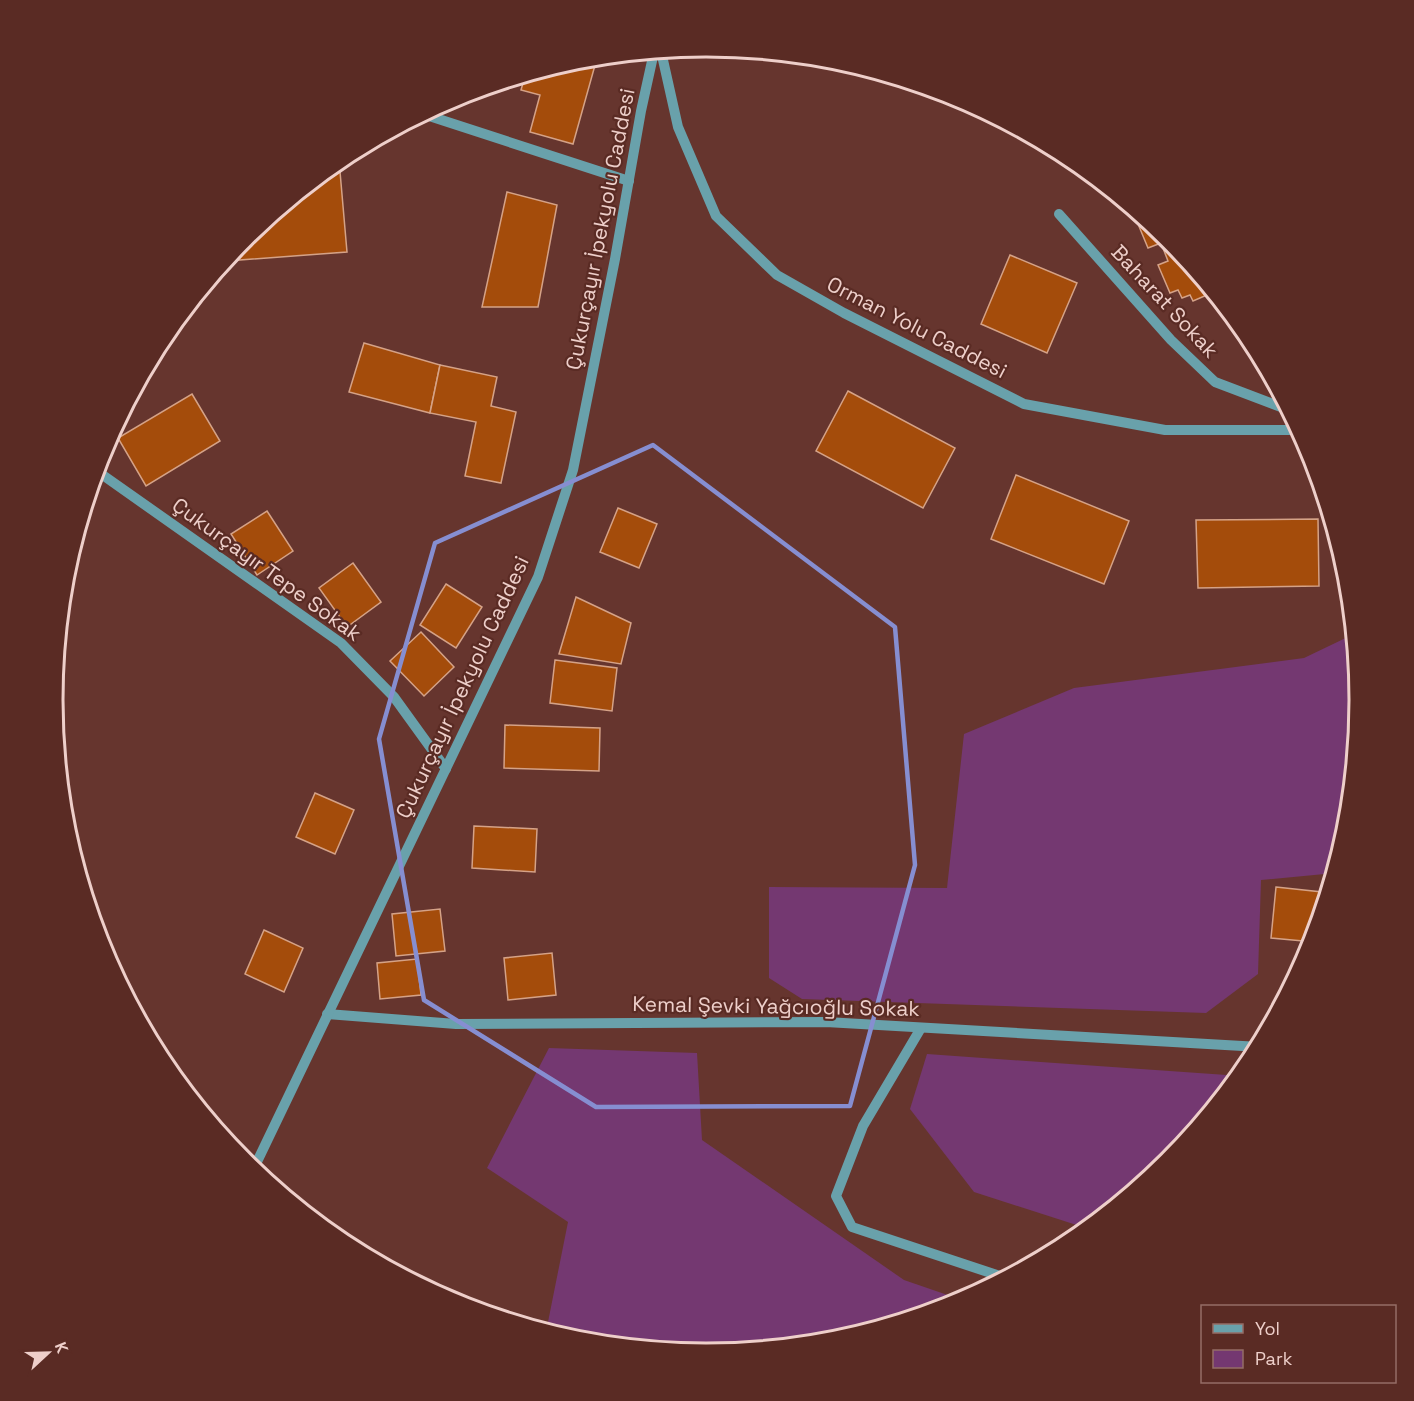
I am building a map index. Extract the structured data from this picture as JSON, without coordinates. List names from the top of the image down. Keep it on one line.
{"streets":{"street":["Çukurçayır İpekyolu Caddesi","Baharat Sokak","Orman Yolu Caddesi","Çukurçayır Tepe Sokak","Kemal Şevki Yağcıoğlu Sokak"]},"crossings":[["Çukurçayır İpekyolu Caddesi","Çukurçayır Tepe Sokak"],["Çukurçayır İpekyolu Caddesi","Kemal Şevki Yağcıoğlu Sokak"]],"legend":["Yol","Park"],"north":"right"}
